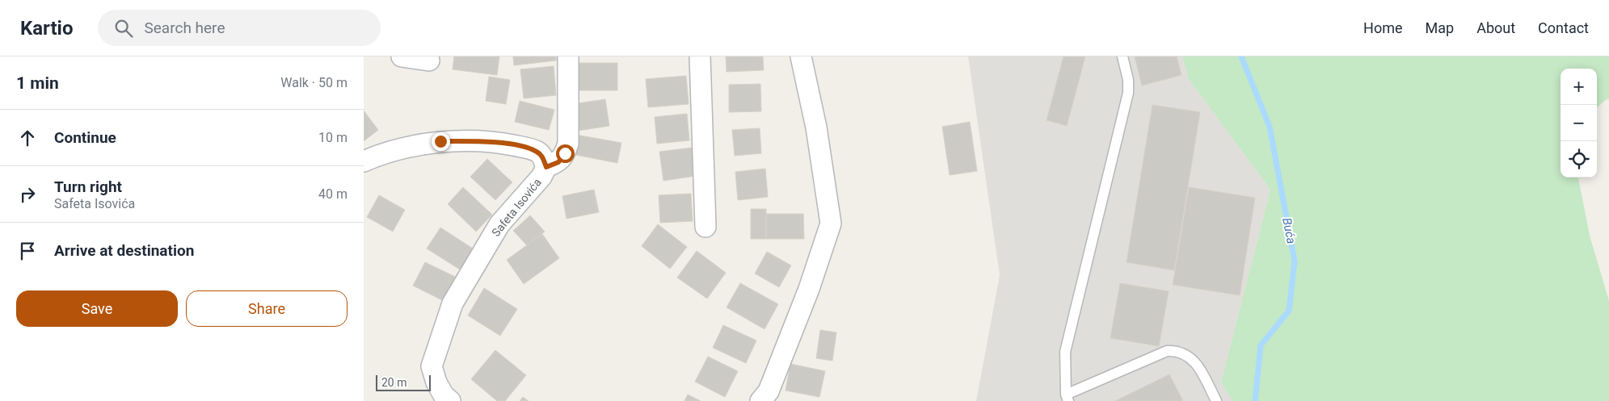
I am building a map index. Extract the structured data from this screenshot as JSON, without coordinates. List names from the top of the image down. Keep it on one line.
{"streets":{"street":["Safeta Isovića"]},"water":["Buća"],"scale_bar":"20 m","page":{"header":"Kartio","search":"Search here","nav":["Home","Map","About","Contact"],"heading":["1 min","Walk · 50 m"],"map_buttons":["+","−"],"list":[["Continue","10 m"],["Turn right","Safeta Isovića","40 m"],"Arrive at destination"],"buttons":["Save","Share"],"scale":"20 m"}}
